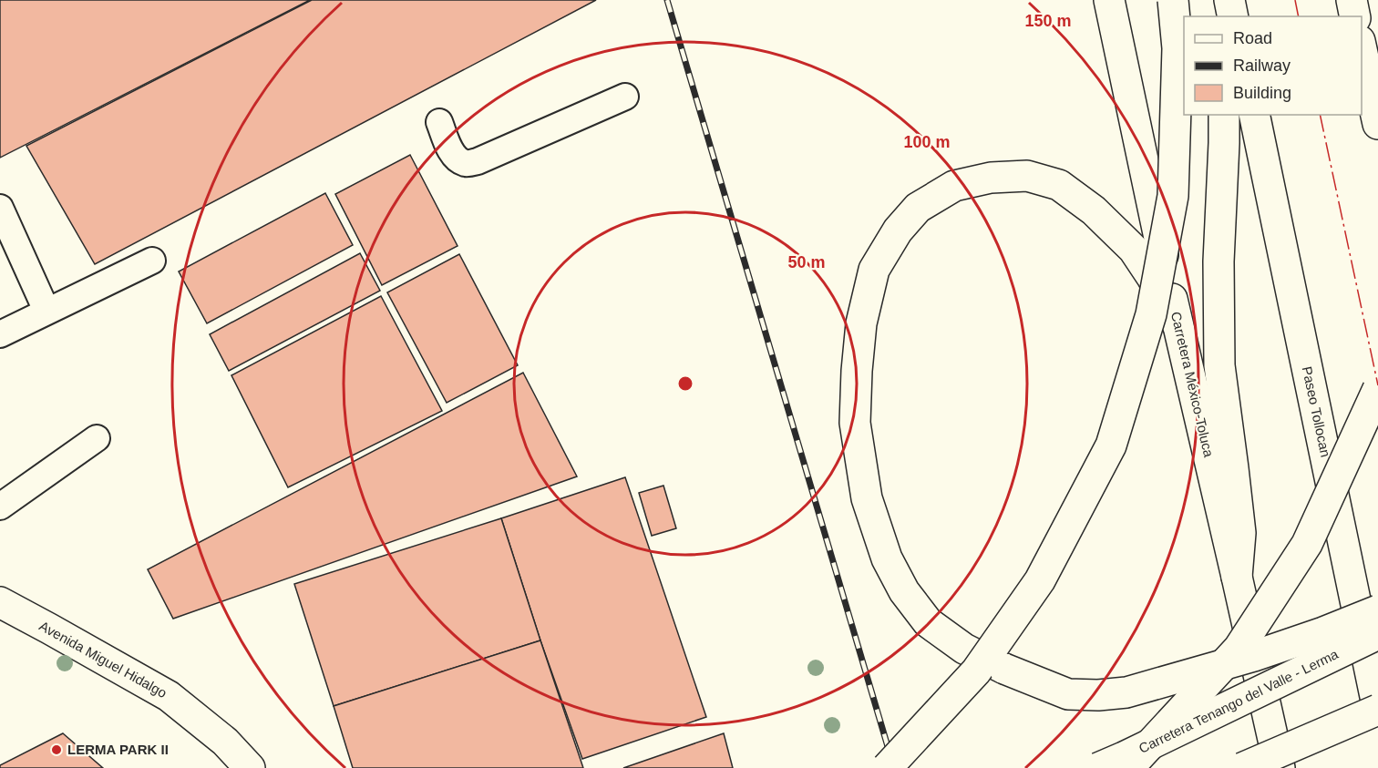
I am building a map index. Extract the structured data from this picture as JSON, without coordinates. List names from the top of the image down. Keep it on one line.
{"streets":{"main road":["Carretera México-Toluca","Paseo Tollocan","Avenida Miguel Hidalgo","Carretera Tenango del Valle - Lerma"]},"places":["LERMA PARK II"],"legend":["Road","Railway","Building"],"rings":["150 m","100 m","50 m"]}
